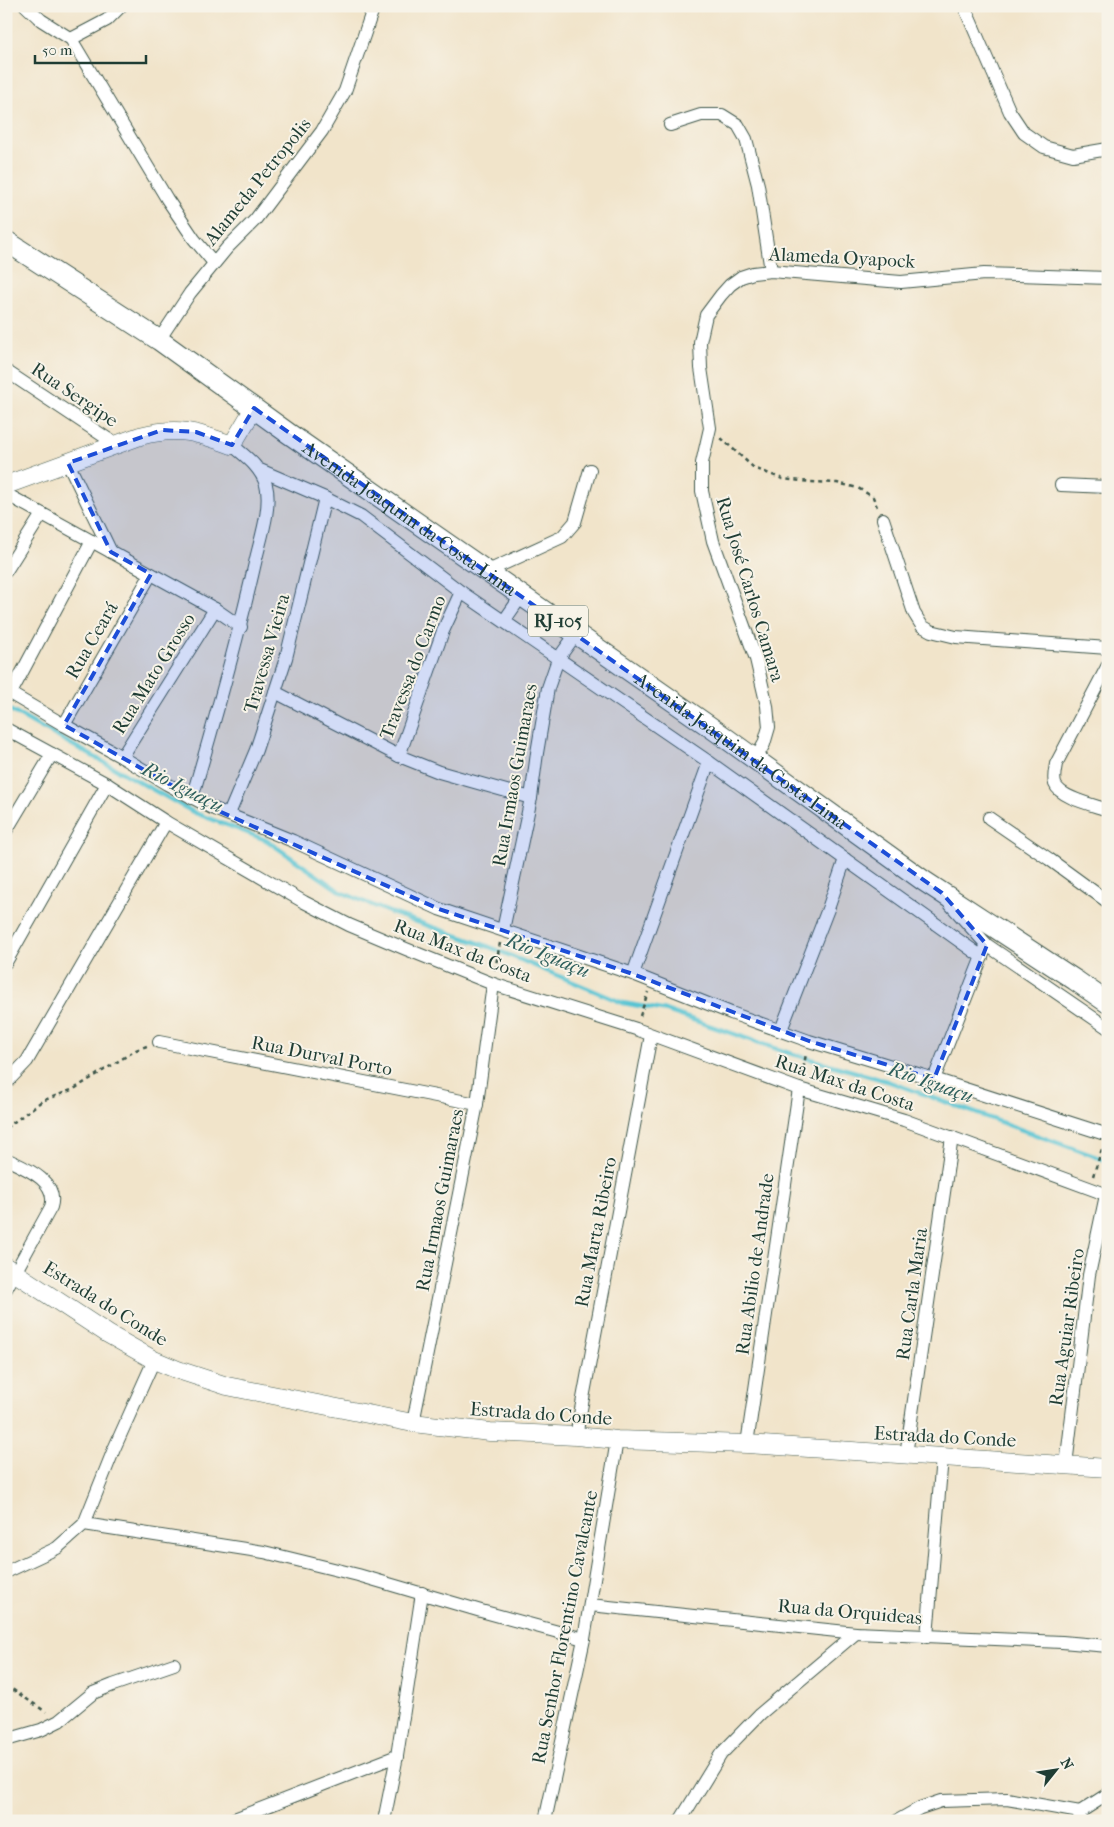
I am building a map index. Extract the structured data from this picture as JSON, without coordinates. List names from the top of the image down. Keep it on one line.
{"streets":{"main road":["Avenida Joaquim da Costa Lima","RJ-105"],"street":["Alameda Petropolis","Alameda Oyapock","Rua Sergipe","Rua José Carlos Camara","Rua Ceará","Travessa Vieira","Travessa do Carmo","Rua Mato Grosso","Rua Irmaos Guimaraes","Rua Max da Costa","Rua Durval Porto","Rua Marta Ribeiro","Rua Abilio de Andrade","Rua Carla Maria","Estrada do Conde","Rua Aguiar Ribeiro","Rua da Orquideas","Rua Senhor Florentino Cavalcante"]},"crossings":[["Alameda Petropolis","Avenida Joaquim da Costa Lima"],["Alameda Oyapock","Rua José Carlos Camara"],["Avenida Joaquim da Costa Lima","Rua José Carlos Camara"],["Avenida Joaquim da Costa Lima","Rua Irmaos Guimaraes"],["Rua Ceará","Rua Max da Costa"],["Travessa Vieira","Rua Max da Costa"],["Rua Mato Grosso","Rua Max da Costa"],["Rua Irmaos Guimaraes","Rua Max da Costa"],["Rua Irmaos Guimaraes","Rua Durval Porto"],["Rua Irmaos Guimaraes","Estrada do Conde"],["Rua Max da Costa","Rua Marta Ribeiro"],["Rua Max da Costa","Rua Abilio de Andrade"],["Rua Max da Costa","Rua Carla Maria"],["Rua Max da Costa","Rua Aguiar Ribeiro"],["Rua Marta Ribeiro","Estrada do Conde"],["Rua Abilio de Andrade","Estrada do Conde"],["Rua Carla Maria","Estrada do Conde"],["Estrada do Conde","Rua Aguiar Ribeiro"],["Estrada do Conde","Rua Senhor Florentino Cavalcante"],["Rua da Orquideas","Rua Senhor Florentino Cavalcante"]],"water":["Rio Iguaçu"],"scale_bar":"50 m","north":"top right"}
